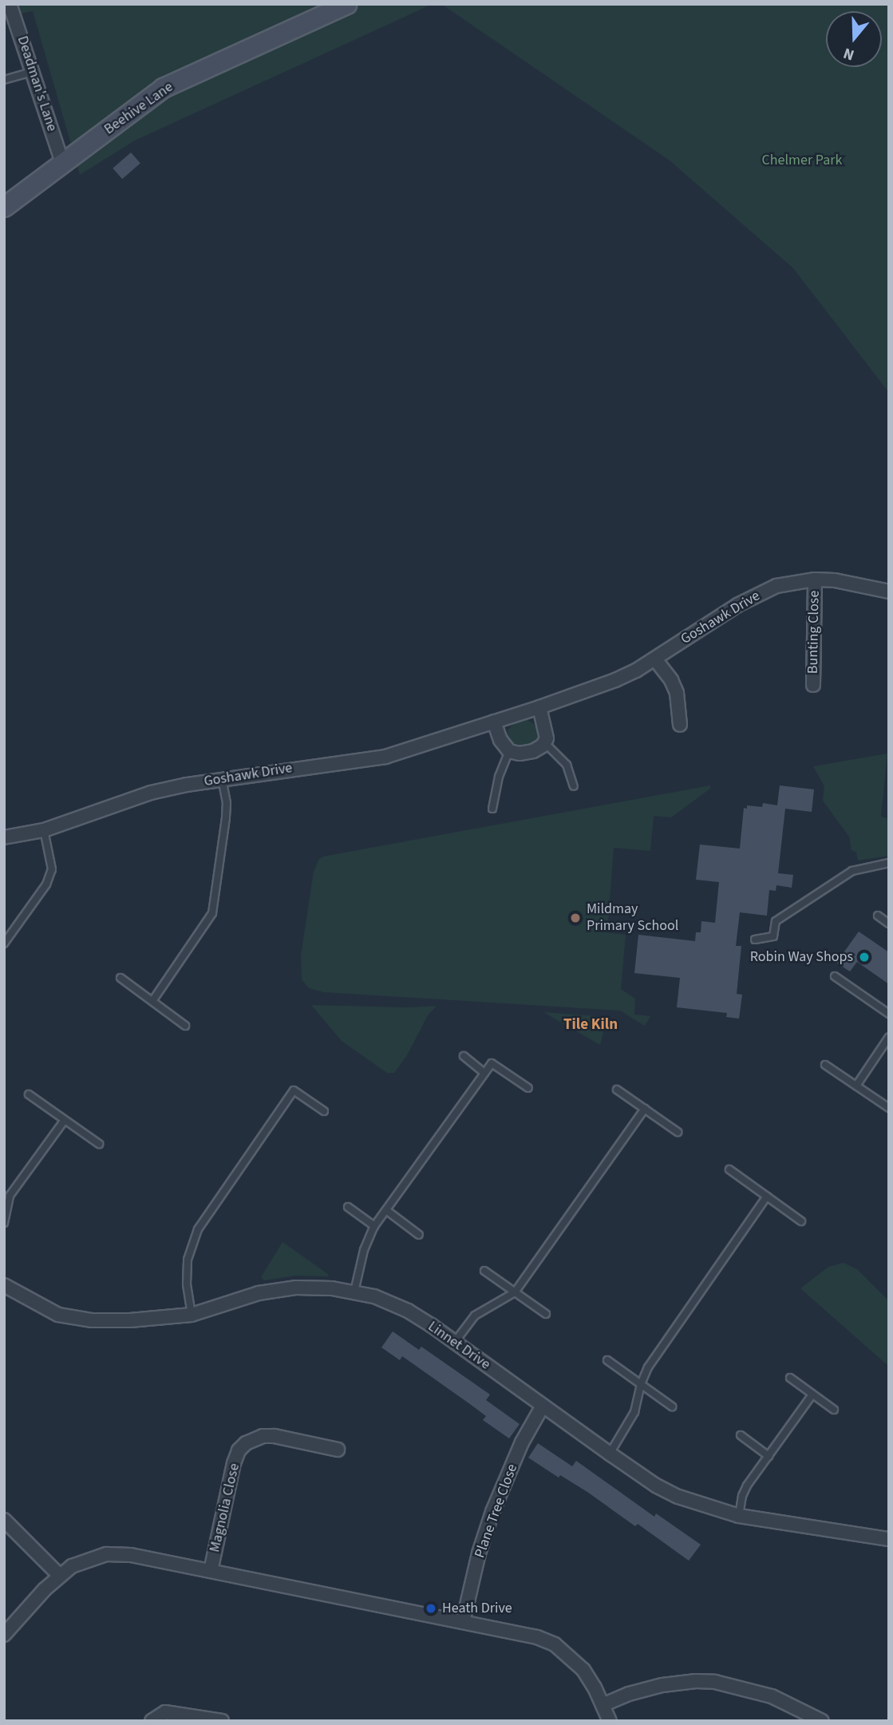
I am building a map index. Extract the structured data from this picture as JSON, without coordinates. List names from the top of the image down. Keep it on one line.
{"streets":{"main road":["Beehive Lane"],"street":["Deadman's Lane","Goshawk Drive","Bunting Close","Linnet Drive","Magnolia Close","Plane Tree Close"]},"crossings":[["Deadman's Lane","Beehive Lane"],["Goshawk Drive","Bunting Close"],["Linnet Drive","Plane Tree Close"]],"districts":["Tile Kiln"],"parks":["Chelmer Park"],"places":["Mildmay Primary School","Robin Way Shops","Heath Drive"],"north":"bottom"}
